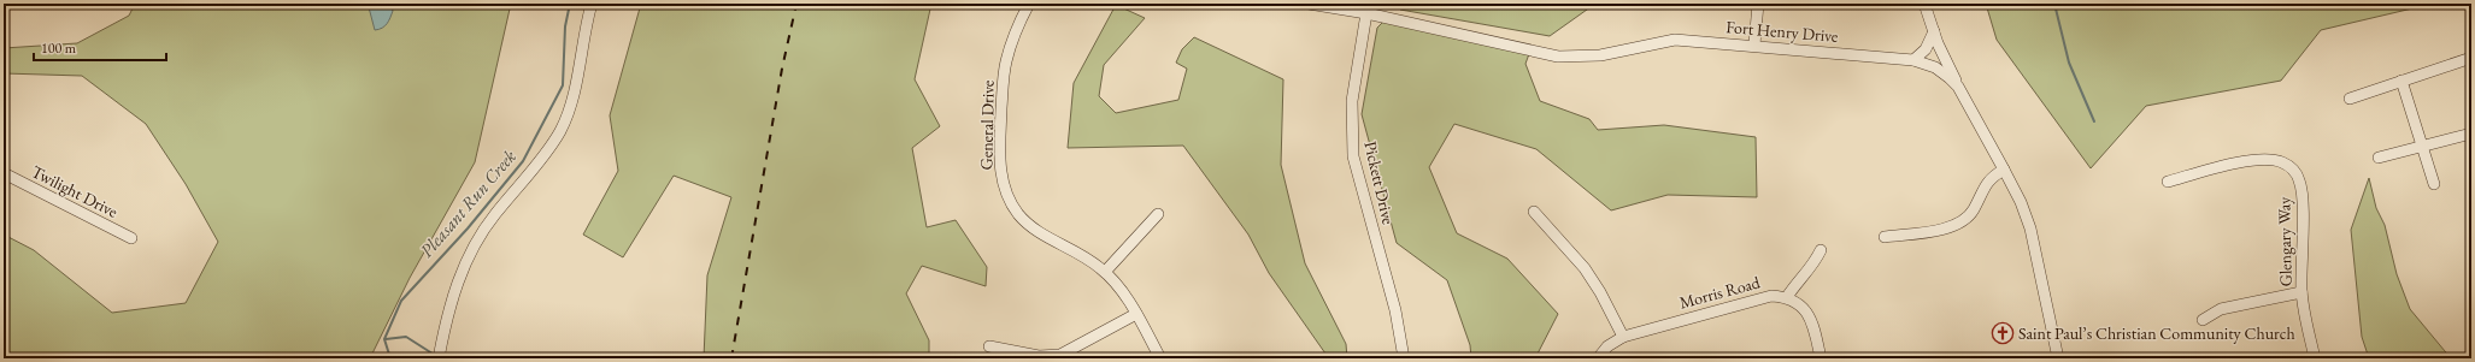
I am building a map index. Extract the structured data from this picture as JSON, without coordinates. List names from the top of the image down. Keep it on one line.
{"streets":{"street":["Fort Henry Drive","General Drive","Pickett Drive","Twilight Drive","Glengary Way","Morris Road"]},"crossings":[["Fort Henry Drive","Pickett Drive"]],"water":["Pleasant Run Creek"],"places":{"church":["Saint Paul’s Christian Community Church"]},"scale_bar":"100 m"}
